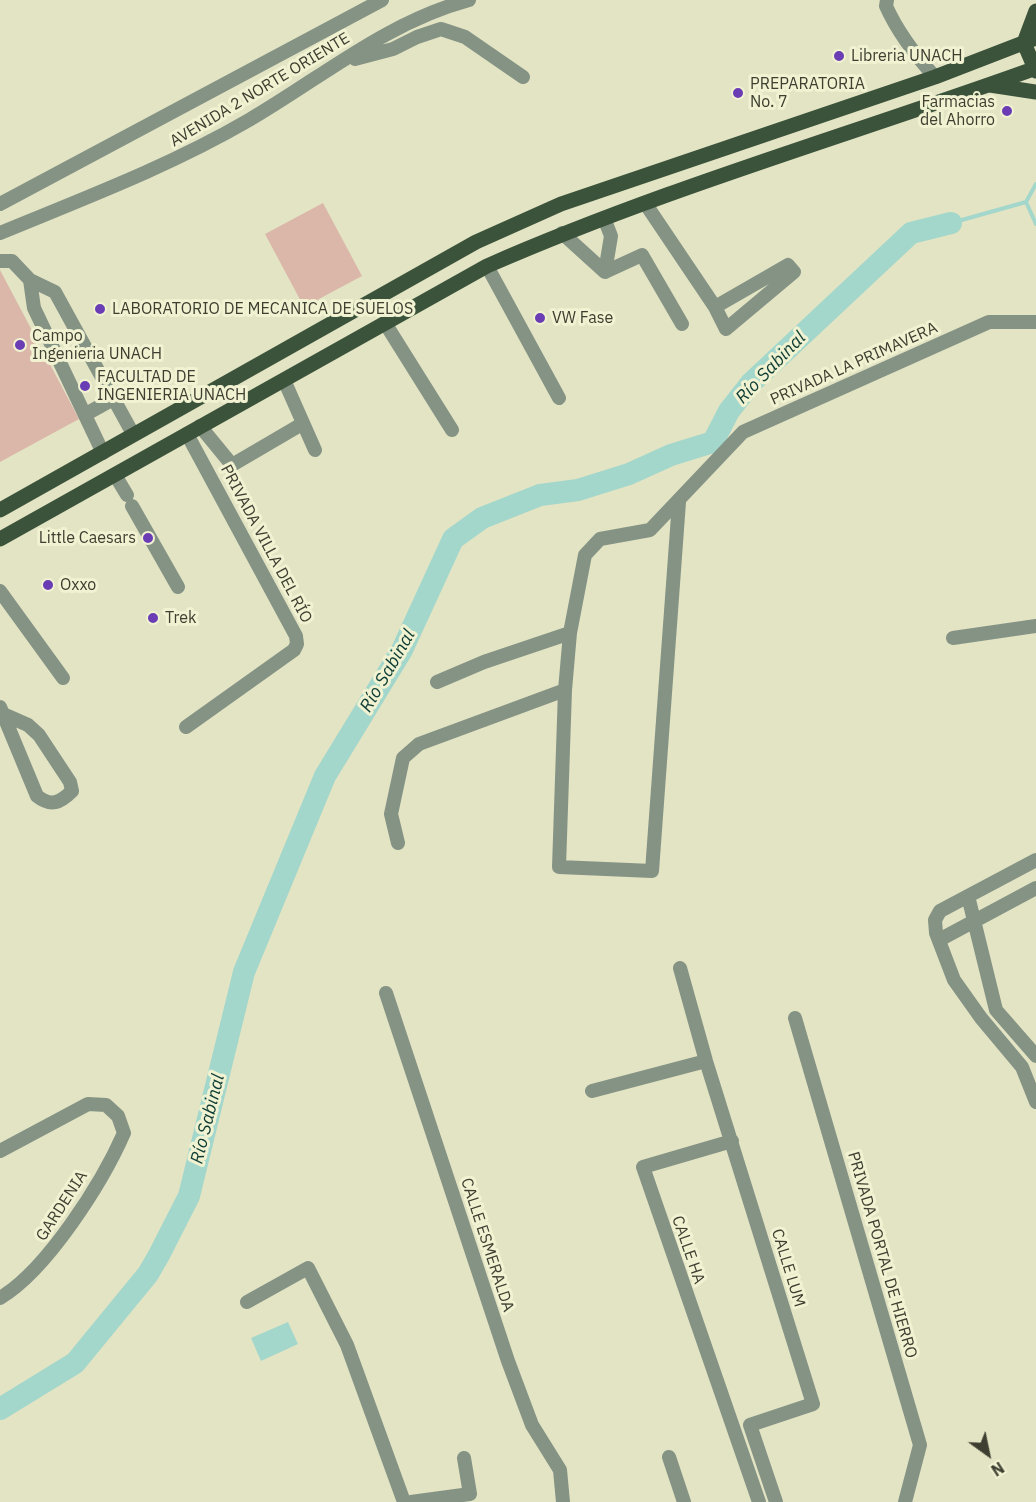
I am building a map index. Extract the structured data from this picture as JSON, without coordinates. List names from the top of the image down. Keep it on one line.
{"streets":{"street":["AVENIDA 2 NORTE ORIENTE","PRIVADA LA PRIMAVERA","PRIVADA VILLA DEL RÍO","GARDENIA","CALLE ESMERALDA","CALLE HA","PRIVADA PORTAL DE HIERRO","CALLE LUM"]},"crossings":[["CALLE HA","CALLE LUM"]],"water":["Río Sabinal"],"places":["Libreria UNACH","PREPARATORIA No. 7","Farmacias del Ahorro","LABORATORIO DE MECANICA DE SUELOS","VW Fase","Campo Ingenieria UNACH","FACULTAD DE INGENIERIA UNACH","Little Caesars","Oxxo","Trek"],"north":"bottom right"}
